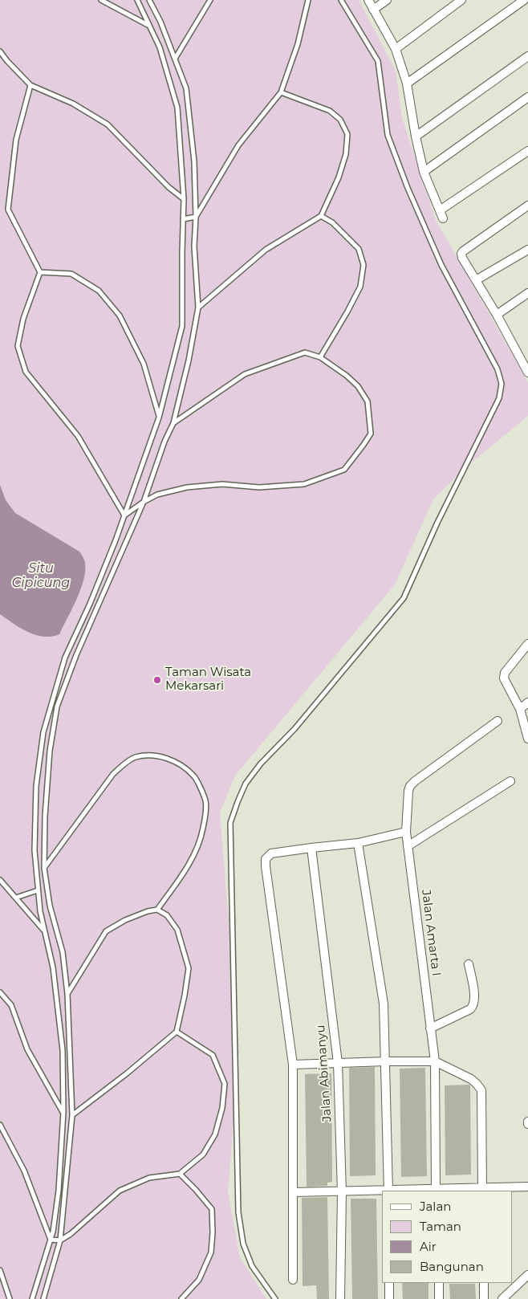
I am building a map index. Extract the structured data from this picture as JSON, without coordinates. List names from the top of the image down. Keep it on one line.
{"streets":{"street":["Jalan Amarta I","Jalan Abimanyu"]},"water":["Situ Cipicung"],"places":["Taman Wisata Mekarsari"],"legend":["Jalan","Taman","Air","Bangunan"]}
